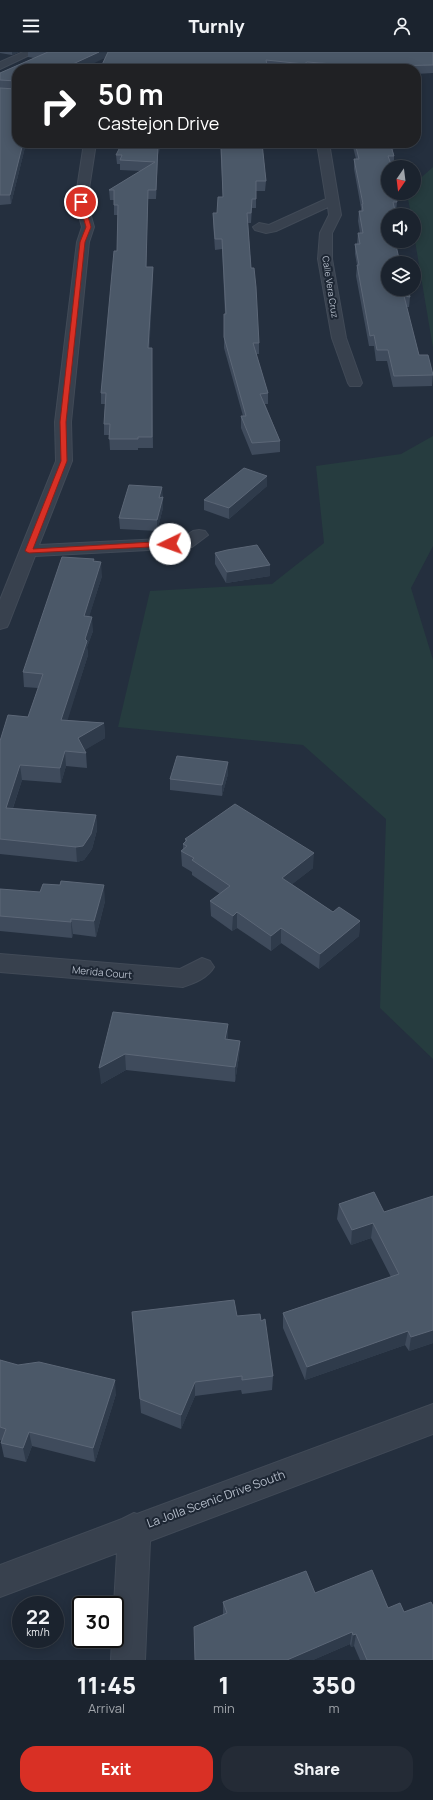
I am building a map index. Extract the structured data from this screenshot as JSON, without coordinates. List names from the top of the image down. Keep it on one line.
{"streets":{"street":["Calle Vera Cruz","Merida Court","La Jolla Scenic Drive South"]},"north":"bottom","page":{"header":"Turnly","turn":["50 m","Castejon Drive"],"speed":"22 km/h","limit":"30","eta":["11:45","Arrival","1","min","350","m"],"buttons":["Exit","Share"]}}
